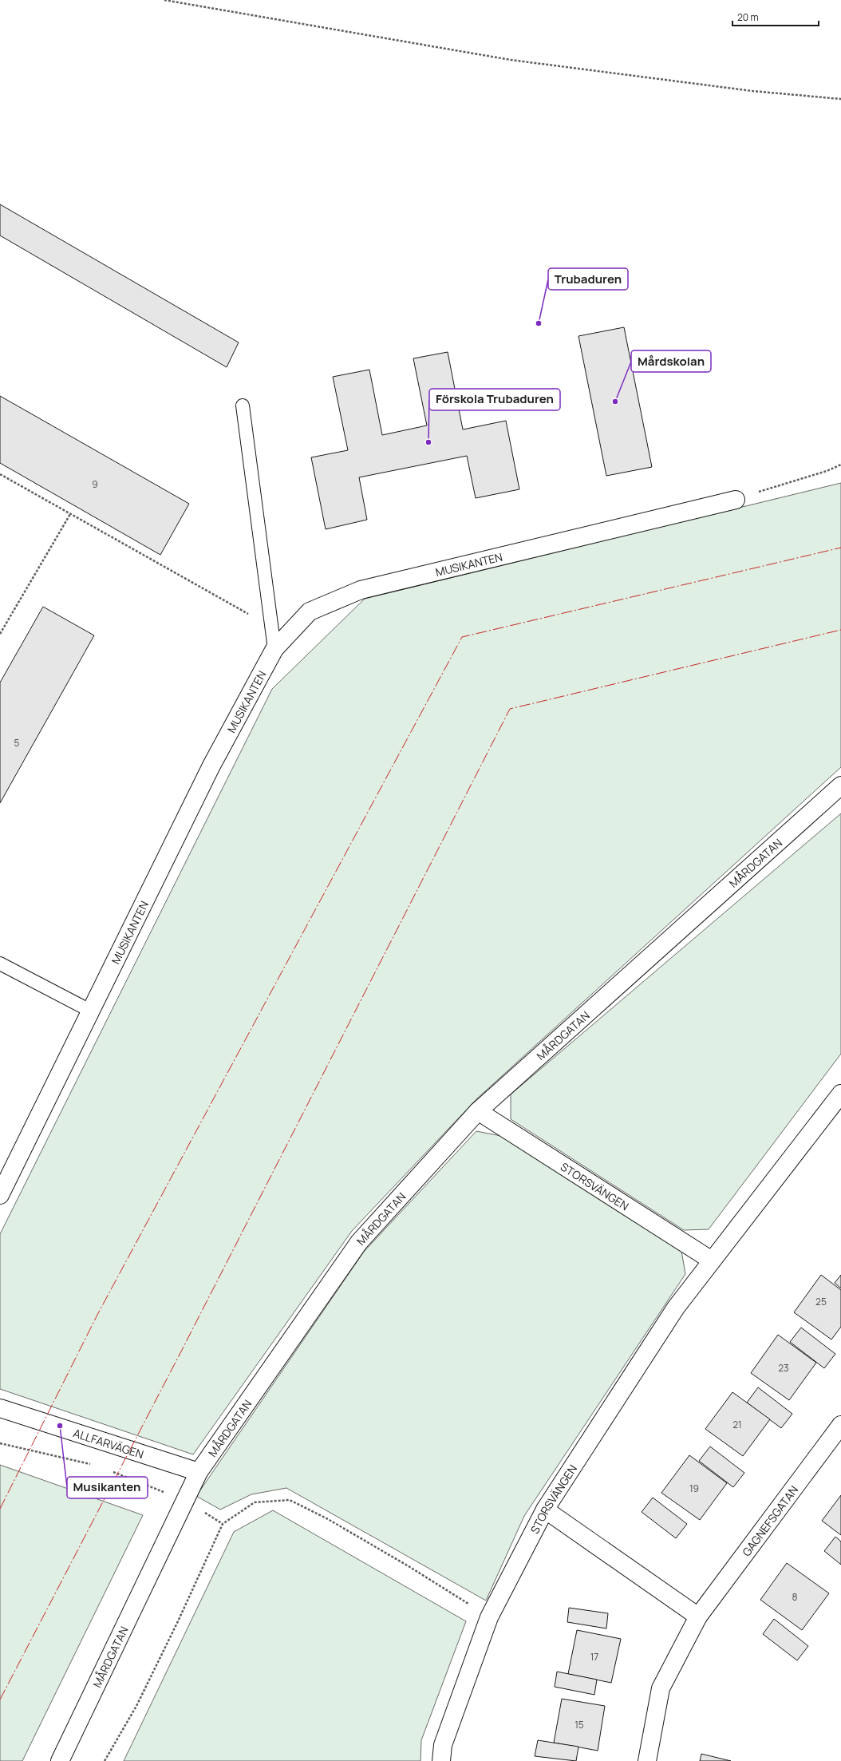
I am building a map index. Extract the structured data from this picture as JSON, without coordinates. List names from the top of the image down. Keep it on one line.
{"streets":{"street":["MUSIKANTEN","MÅRDGATAN","STORSVÄNGEN","ALLFARVÄGEN","GAGNEFSGATAN"]},"crossings":[["MÅRDGATAN","STORSVÄNGEN"],["MÅRDGATAN","ALLFARVÄGEN"]],"places":["Trubaduren","Mårdskolan","Förskola Trubaduren","Musikanten"],"house_numbers":["9","5","25","23","21","19","8","17","15"],"scale_bar":"20 m"}
